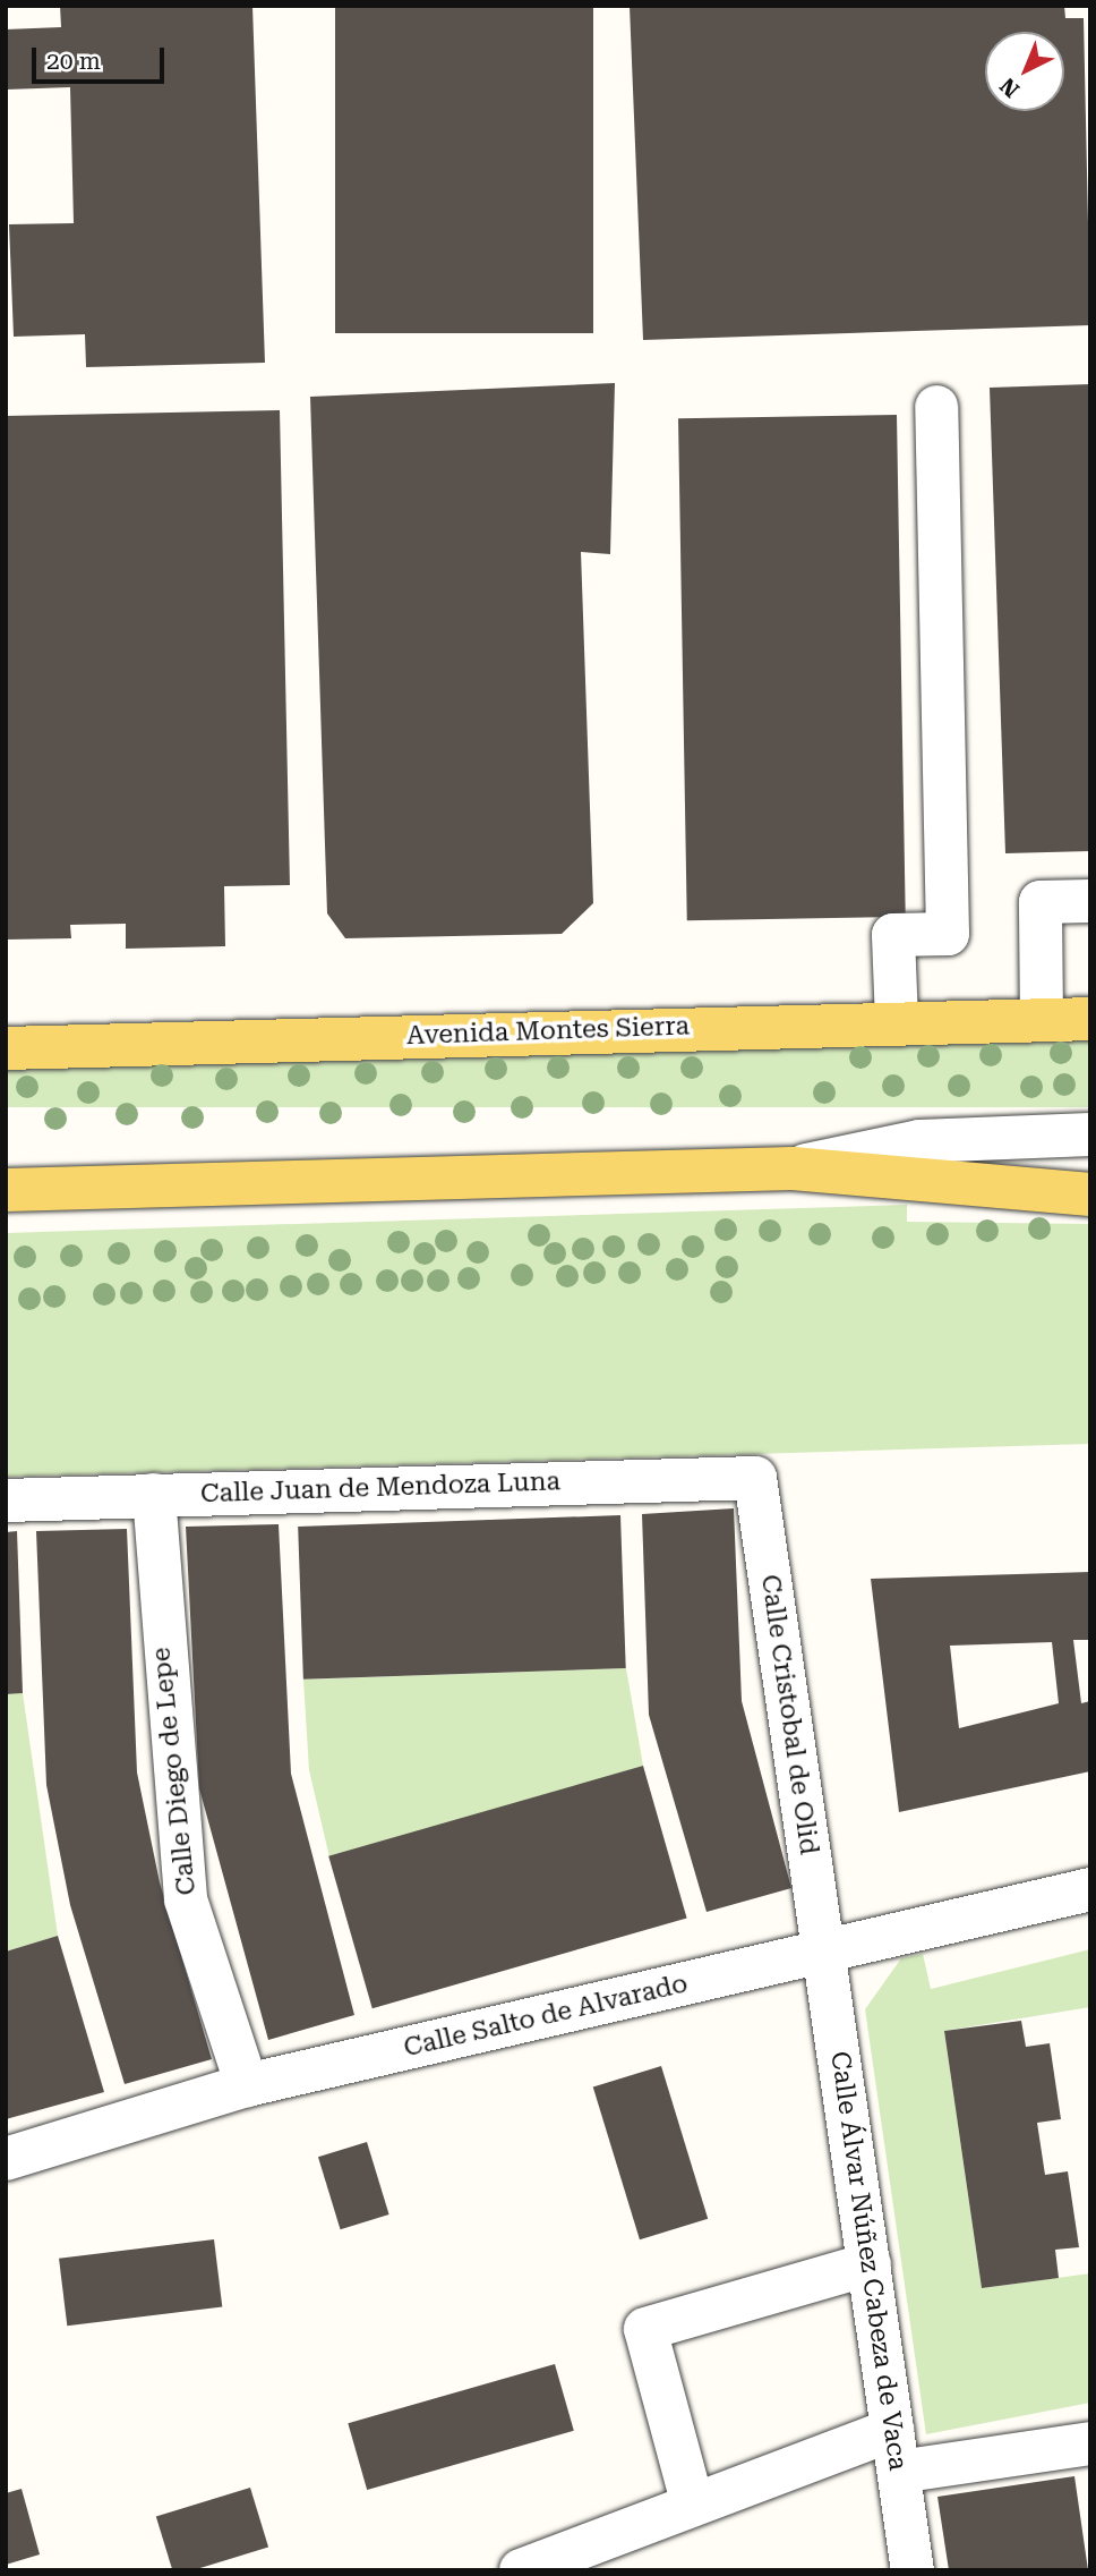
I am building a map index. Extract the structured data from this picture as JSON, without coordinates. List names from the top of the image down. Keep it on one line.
{"streets":{"main road":["Avenida Montes Sierra"],"street":["Calle Juan de Mendoza Luna","Calle Cristobal de Olid","Calle Diego de Lepe","Calle Salto de Alvarado","Calle Álvar Núñez Cabeza de Vaca"]},"crossings":[["Calle Juan de Mendoza Luna","Calle Cristobal de Olid"],["Calle Juan de Mendoza Luna","Calle Diego de Lepe"],["Calle Cristobal de Olid","Calle Salto de Alvarado"],["Calle Cristobal de Olid","Calle Álvar Núñez Cabeza de Vaca"],["Calle Diego de Lepe","Calle Salto de Alvarado"],["Calle Salto de Alvarado","Calle Álvar Núñez Cabeza de Vaca"]],"scale_bar":"20 m","north":"bottom left"}
